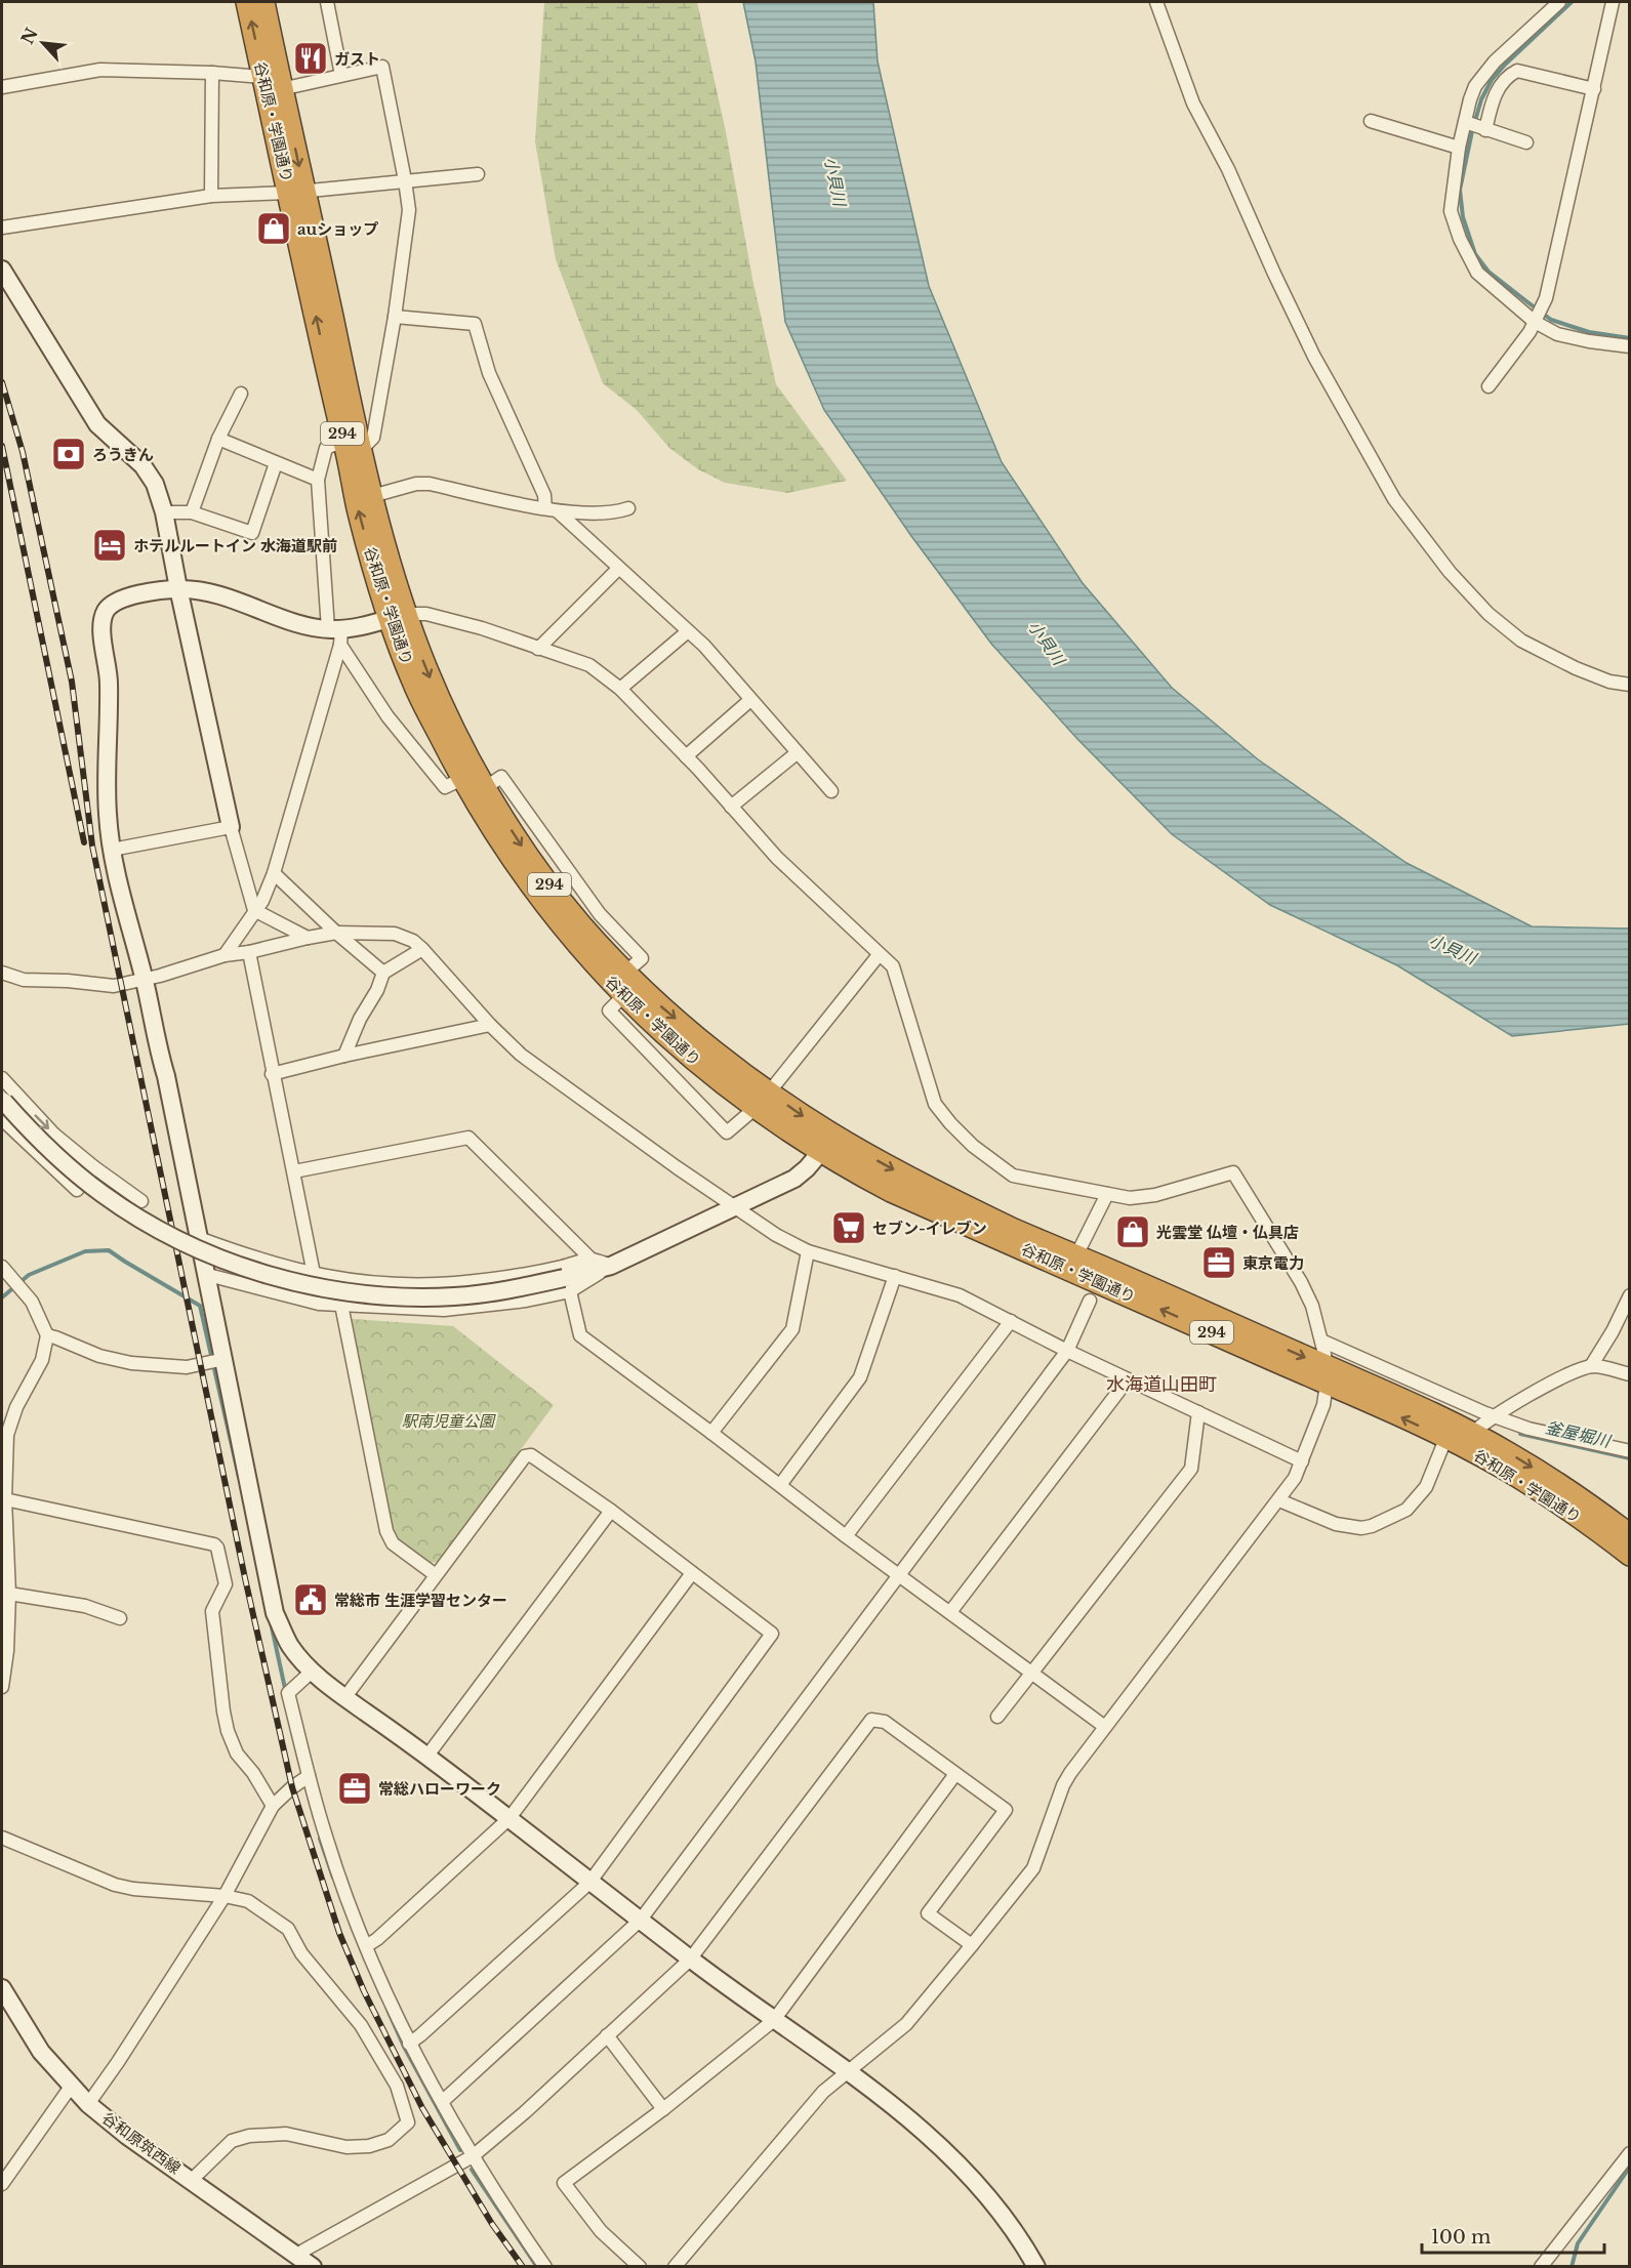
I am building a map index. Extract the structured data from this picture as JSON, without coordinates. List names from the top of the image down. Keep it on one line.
{"streets":{"highway":["谷和原・学園通り","294"],"street":["谷和原筑西線"]},"districts":["水海道山田町"],"water":["小貝川","釜屋堀川"],"parks":["駅南児童公園"],"places":{"restaurant":["ガスト"],"shop":["auショップ","光雲堂 仏壇・仏具店"],"bank":["ろうきん"],"hotel":["ホテルルートイン 水海道駅前"],"supermarket":["セブン-イレブン"],"office":["東京電力","常総ハローワーク"],"public building":["常総市 生涯学習センター"]},"scale_bar":"100 m","north":"top left"}
